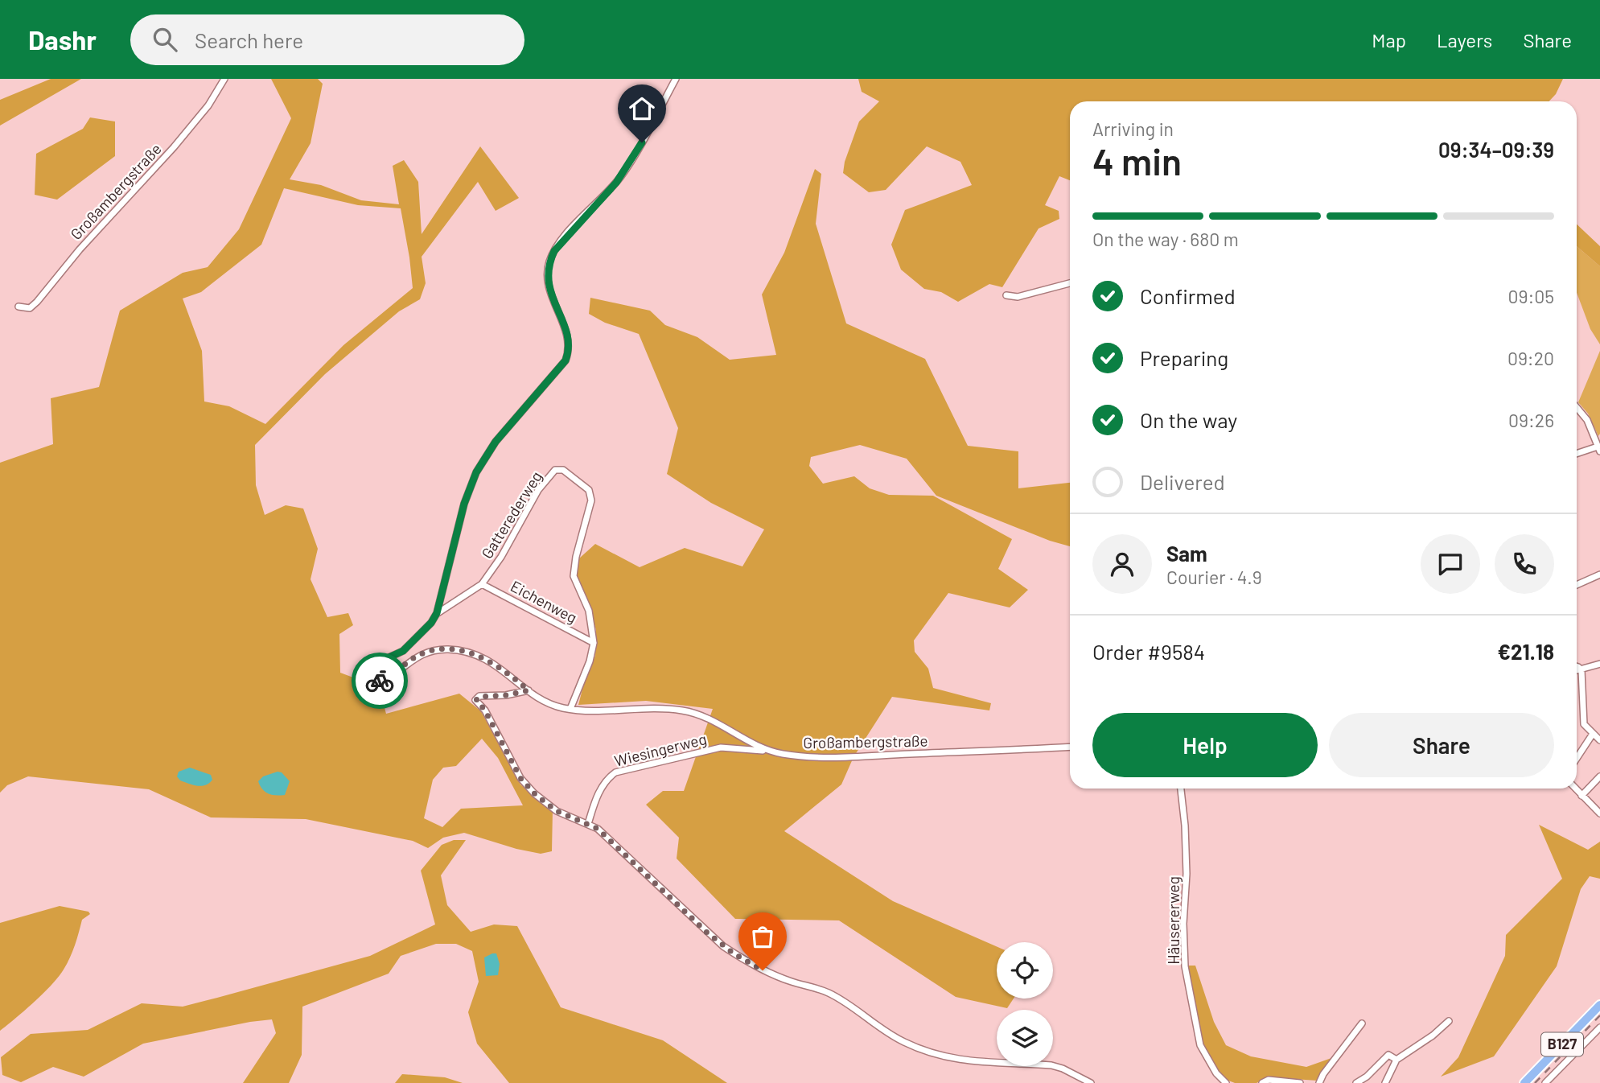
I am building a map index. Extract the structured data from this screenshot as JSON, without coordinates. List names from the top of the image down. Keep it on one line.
{"streets":{"main road":["B127"],"street":["Großambergstraße","Gatterederweg","Eichenweg","Wiesingerweg","Häusererweg"]},"crossings":[["Großambergstraße","Gatterederweg"],["Großambergstraße","Wiesingerweg"],["Gatterederweg","Eichenweg"]],"page":{"header":"Dashr","search":"Search here","nav":["Map","Layers","Share"],"heading":["4 min","Arriving in","09:34–09:39"],"panel":["Sam","Courier · 4.9","Order #9584","€21.18"],"bar":"On the way · 680 m","list":[["Confirmed","09:05"],["Preparing","09:20"],["On the way","09:26"],"Delivered"],"buttons":["Help","Share"]}}
